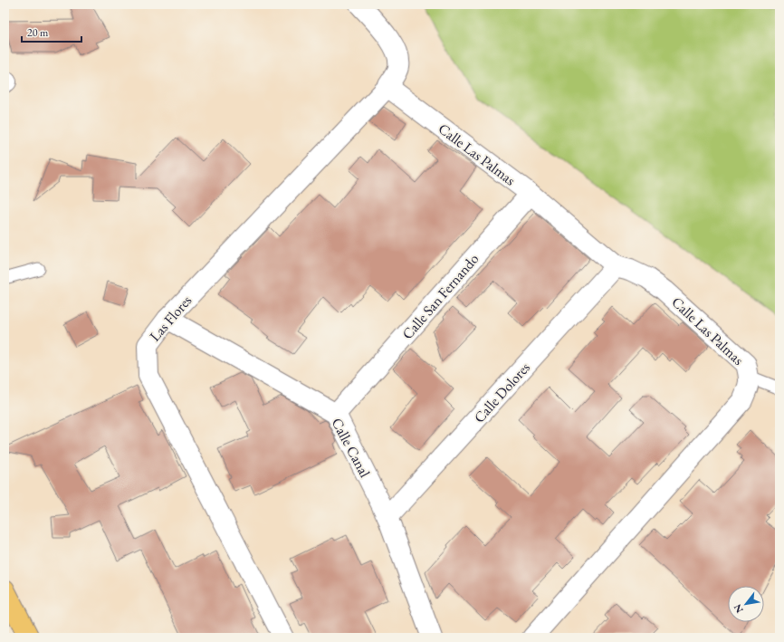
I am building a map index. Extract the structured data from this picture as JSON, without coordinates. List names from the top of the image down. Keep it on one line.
{"streets":{"street":["Calle Las Palmas","Calle San Fernando","Las Flores","Calle Dolores","Calle Canal"]},"crossings":[["Calle Las Palmas","Calle San Fernando"],["Calle Las Palmas","Las Flores"],["Calle Las Palmas","Calle Dolores"],["Calle San Fernando","Calle Canal"],["Las Flores","Calle Canal"],["Calle Dolores","Calle Canal"]],"scale_bar":"20 m","north":"bottom left"}
